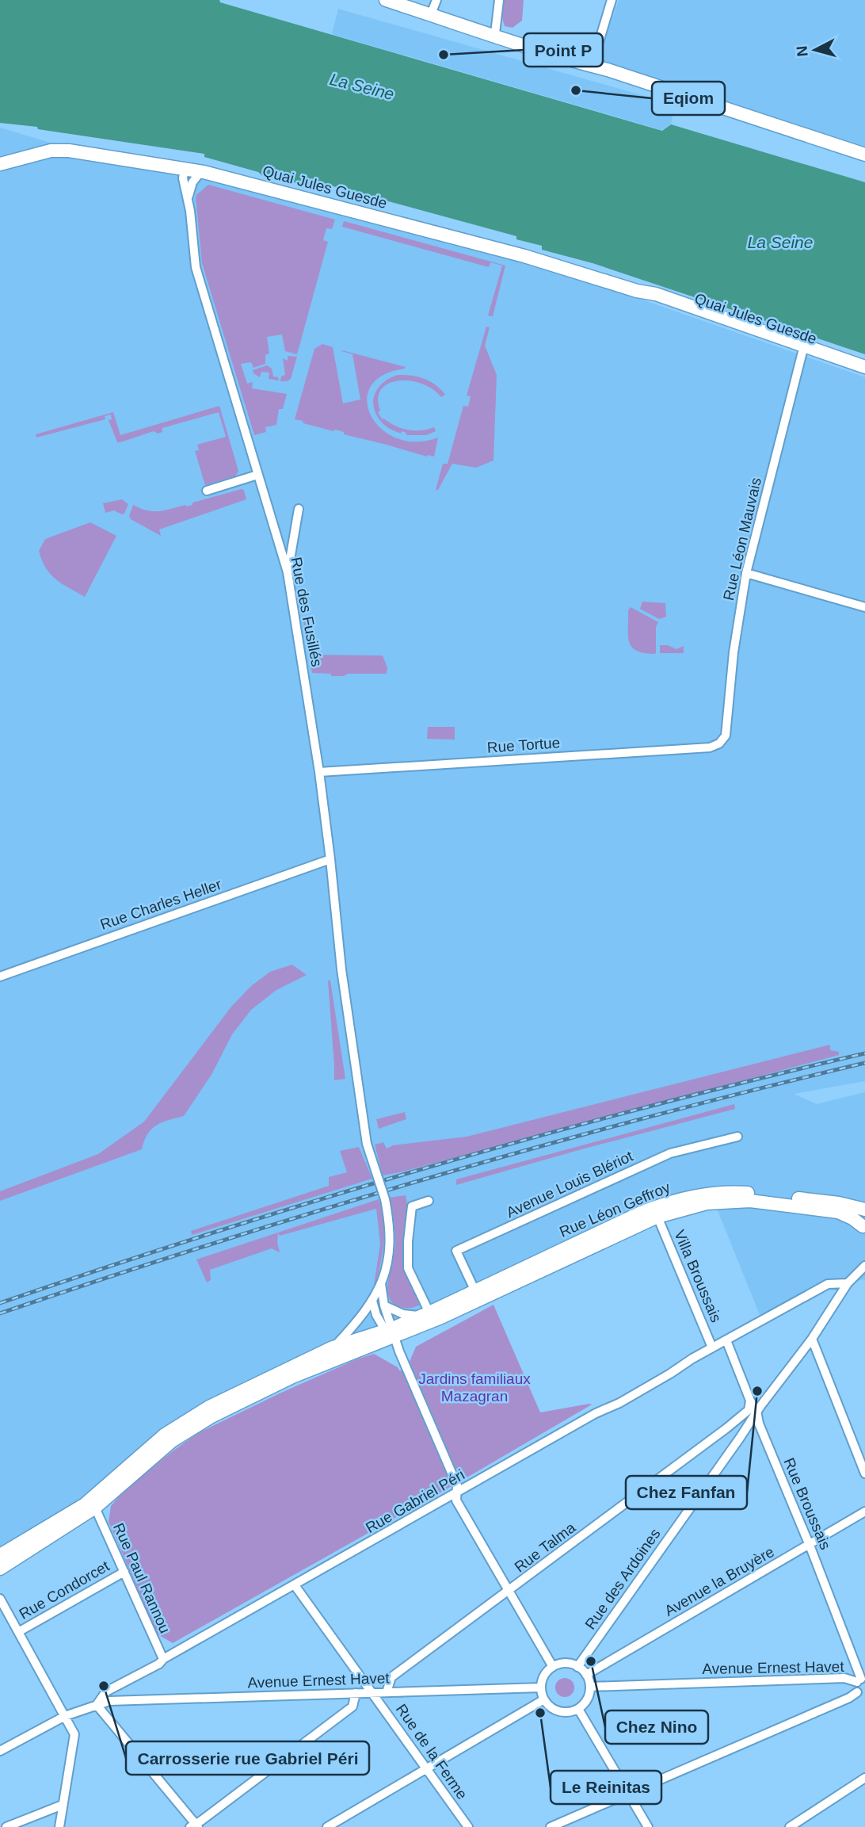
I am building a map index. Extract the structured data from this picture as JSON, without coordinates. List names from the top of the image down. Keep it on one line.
{"streets":{"street":["Quai Jules Guesde","Rue Léon Mauvais","Rue des Fusillés","Rue Tortue","Rue Charles Heller","Avenue Louis Blériot","Rue Léon Geffroy","Villa Broussais","Rue Gabriel Péri","Rue Broussais","Rue Talma","Rue Paul Rannou","Rue des Ardoines","Avenue la Bruyère","Rue Condorcet","Avenue Ernest Havet","Rue de la Ferme"]},"crossings":[["Quai Jules Guesde","Rue Léon Mauvais"],["Quai Jules Guesde","Rue des Fusillés"],["Rue Léon Mauvais","Rue Tortue"],["Rue des Fusillés","Rue Tortue"],["Rue des Fusillés","Rue Charles Heller"],["Avenue Louis Blériot","Rue Léon Geffroy"],["Rue Léon Geffroy","Villa Broussais"],["Villa Broussais","Rue Gabriel Péri"],["Rue Gabriel Péri","Rue Broussais"],["Rue Gabriel Péri","Rue Paul Rannou"],["Rue Gabriel Péri","Rue des Ardoines"],["Rue Gabriel Péri","Avenue Ernest Havet"],["Rue Gabriel Péri","Rue de la Ferme"],["Rue Broussais","Rue Talma"],["Rue Broussais","Rue des Ardoines"],["Rue Broussais","Avenue la Bruyère"],["Rue Broussais","Avenue Ernest Havet"],["Rue Talma","Avenue Ernest Havet"],["Rue Paul Rannou","Rue Condorcet"],["Rue des Ardoines","Avenue la Bruyère"],["Rue des Ardoines","Avenue Ernest Havet"],["Avenue la Bruyère","Avenue Ernest Havet"],["Avenue Ernest Havet","Rue de la Ferme"]],"water":["La Seine"],"parks":["Jardins familiaux Mazagran"],"places":["Point P","Eqiom","Chez Fanfan","Chez Nino","Carrosserie rue Gabriel Péri","Le Reinitas"],"north":"left"}
